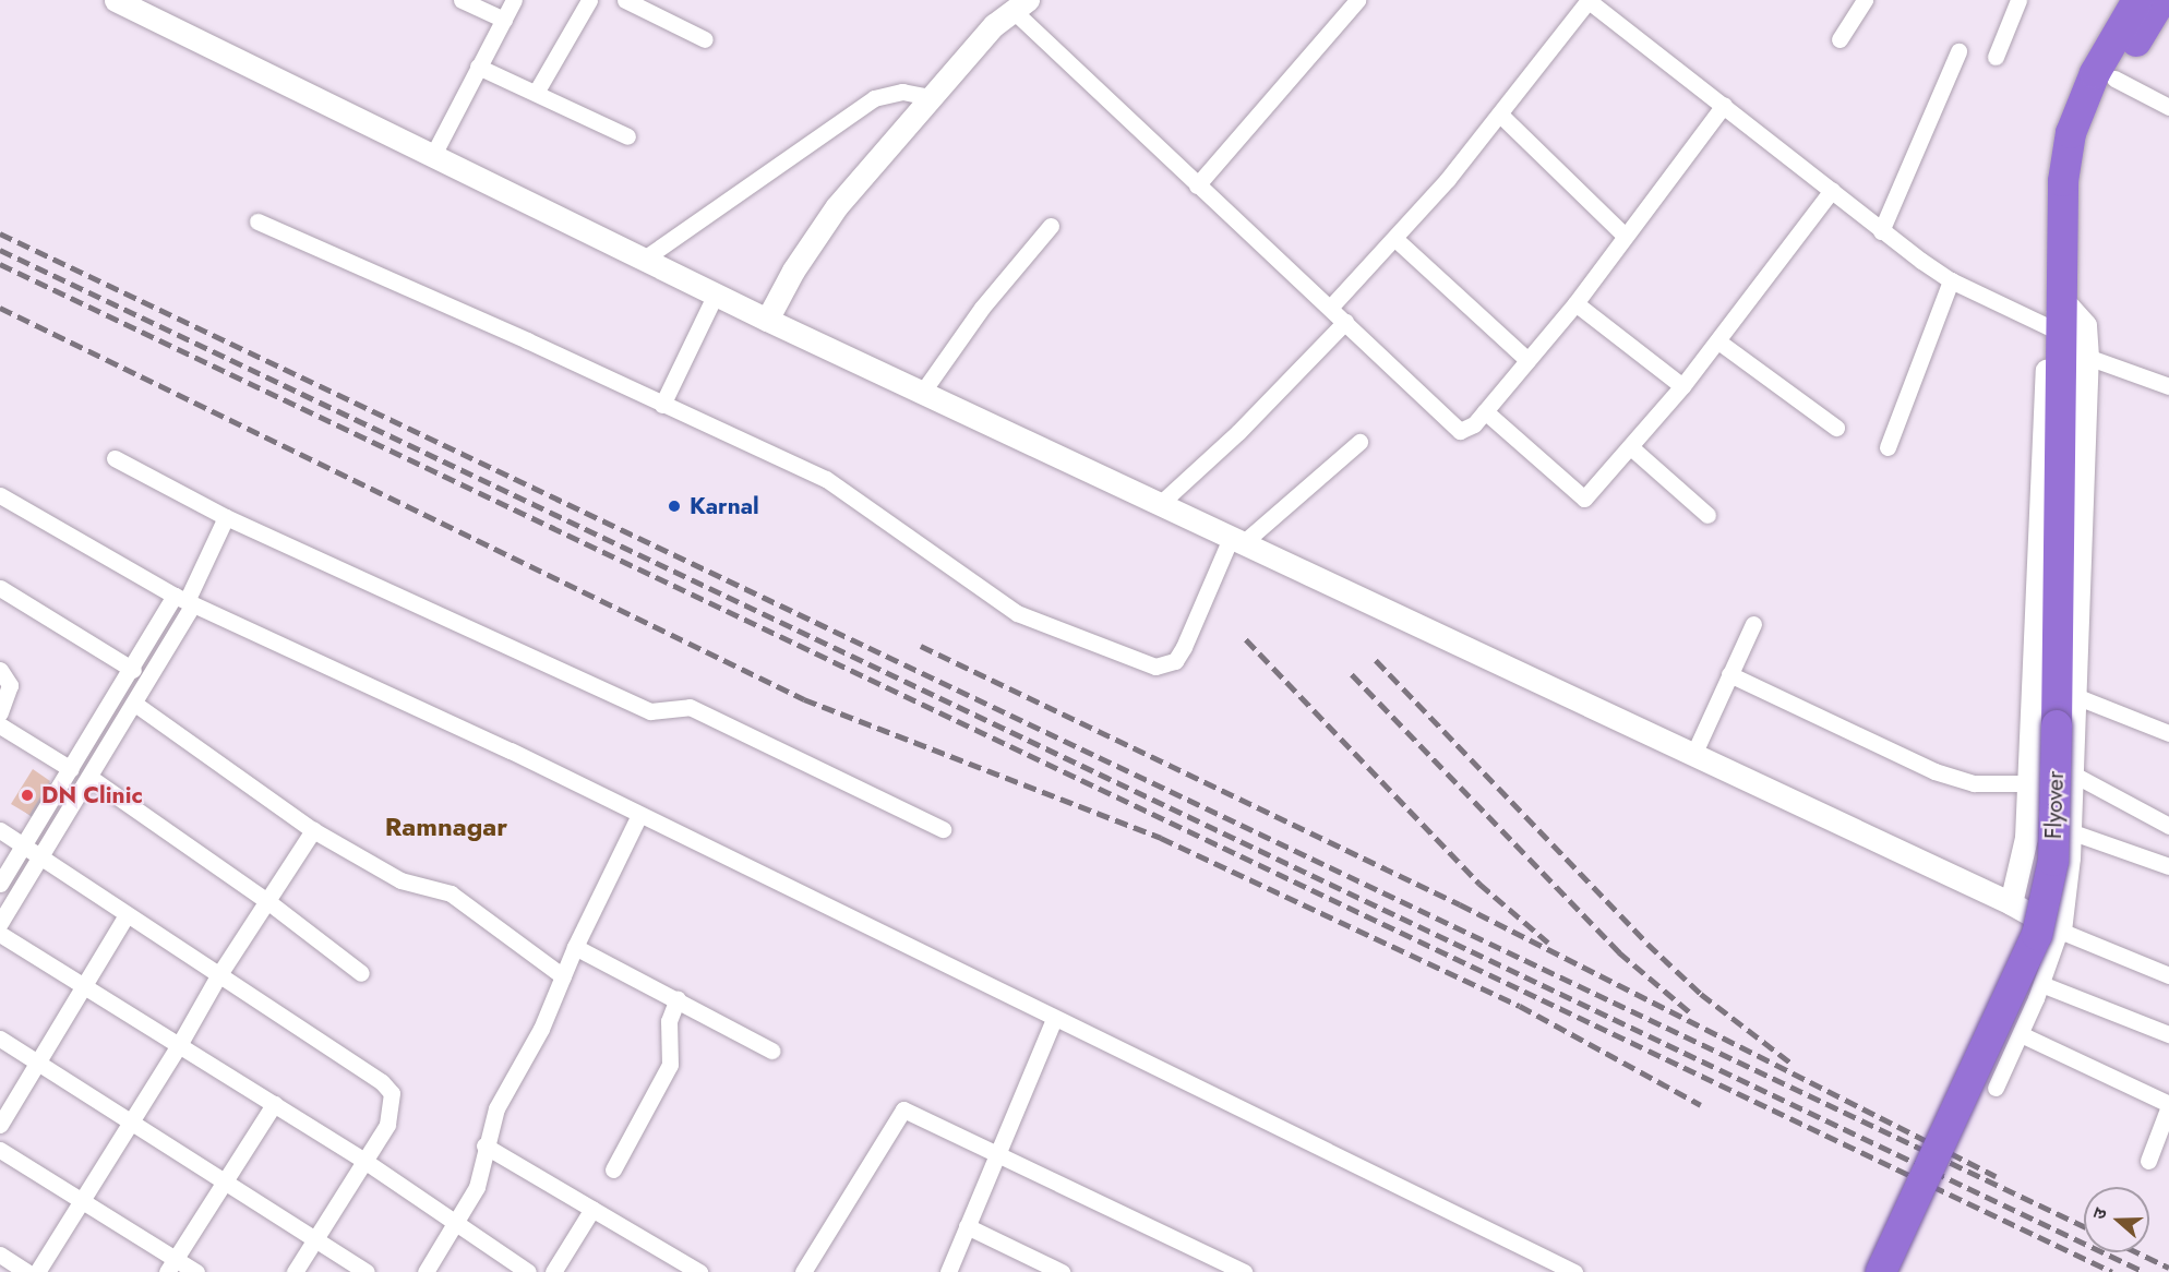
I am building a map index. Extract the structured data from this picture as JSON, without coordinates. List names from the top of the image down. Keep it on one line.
{"streets":{"highway":["Flyover"]},"districts":["Ramnagar"],"places":["Karnal","DN Clinic"],"north":"left"}
